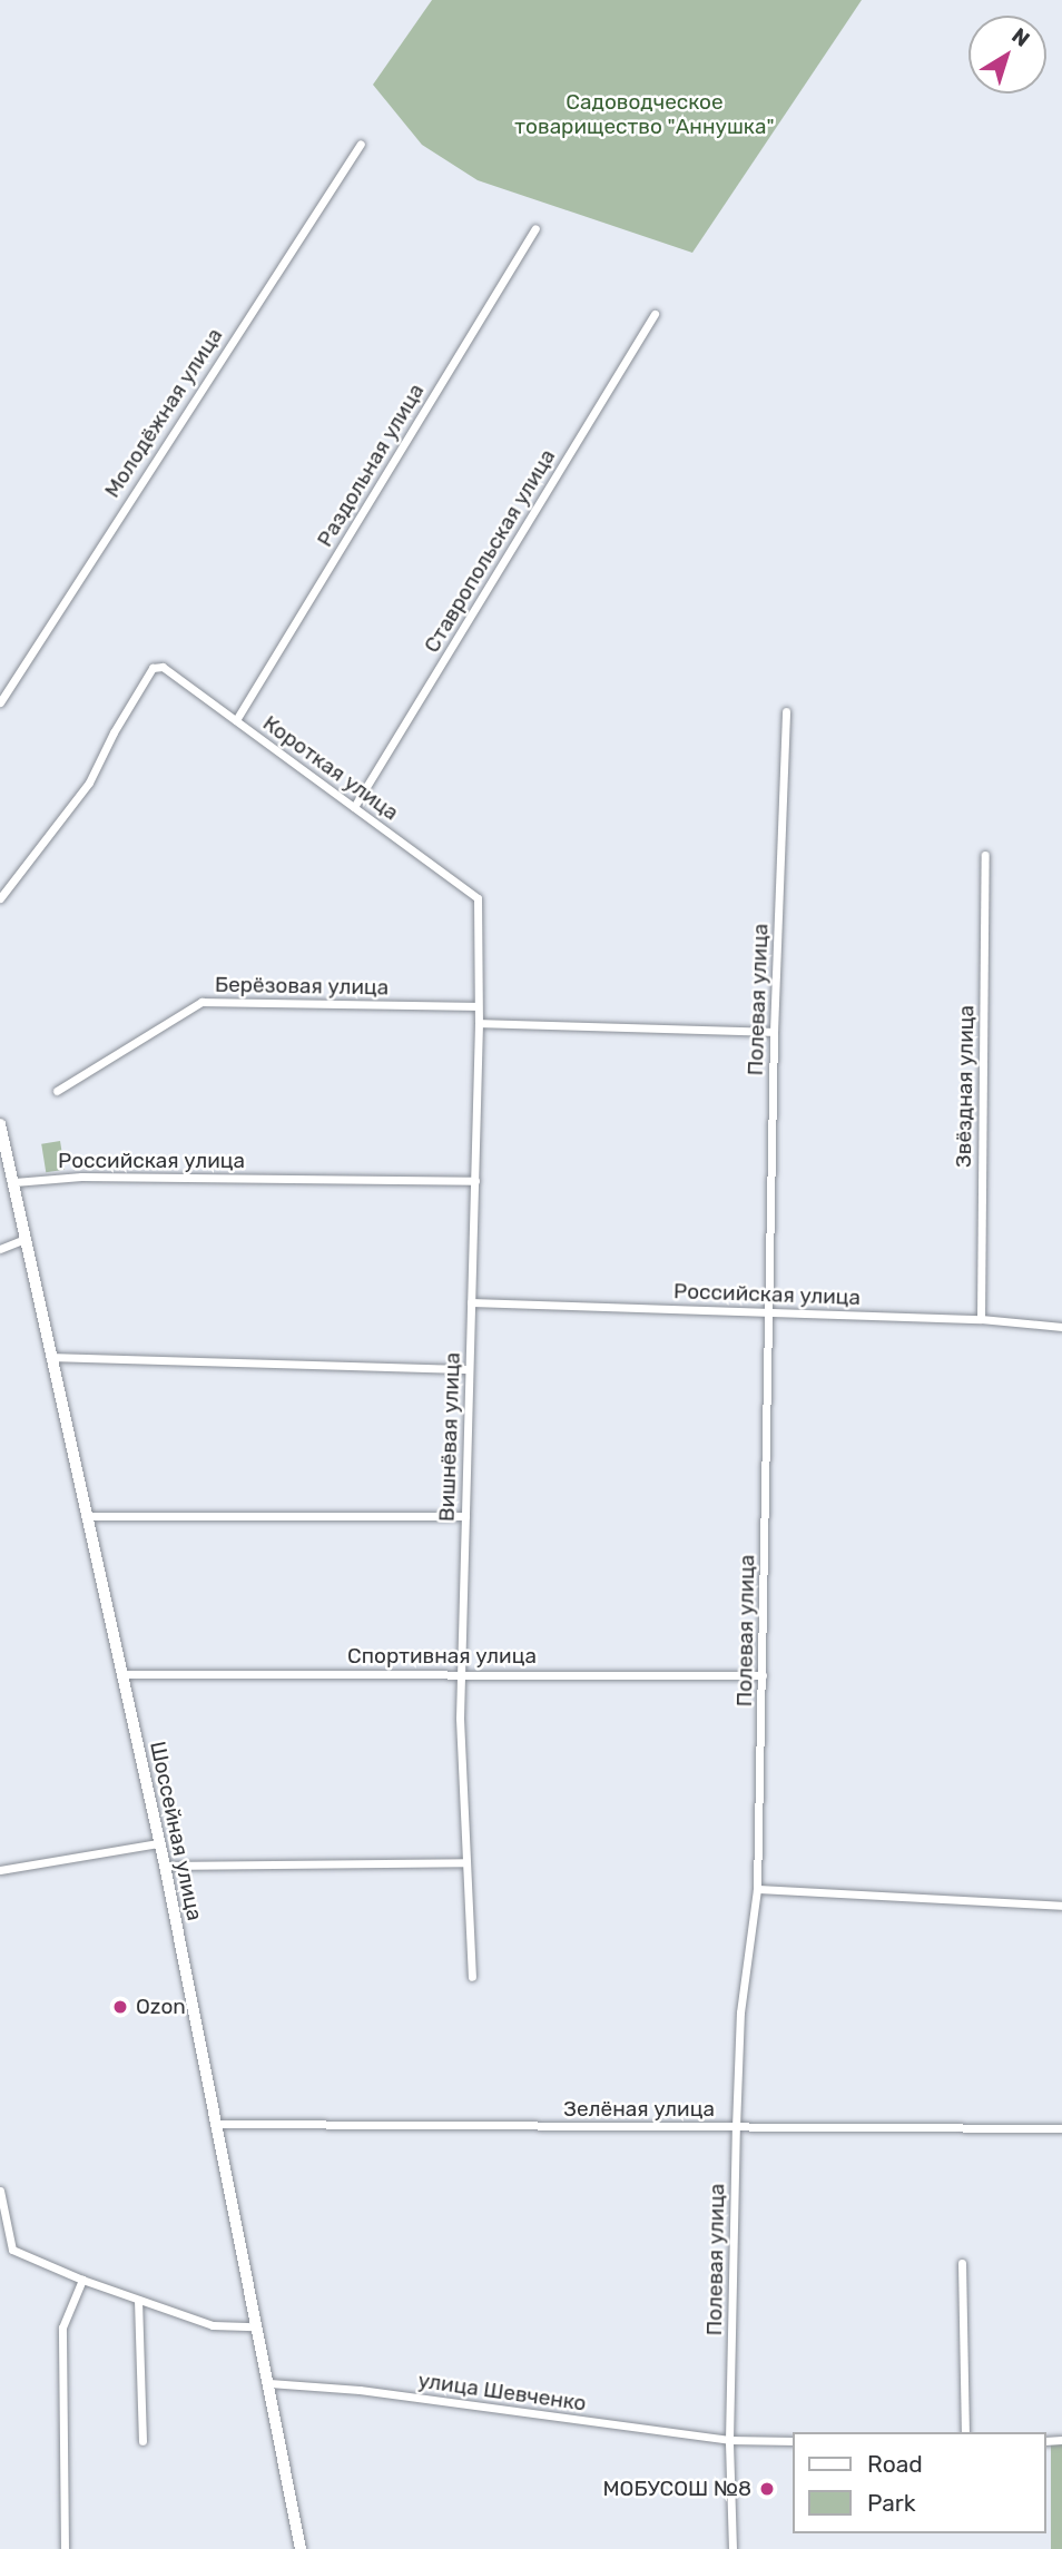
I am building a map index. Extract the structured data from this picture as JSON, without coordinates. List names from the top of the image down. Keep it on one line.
{"streets":{"main road":["Шоссейная улица"],"street":["Молодёжная улица","Раздольная улица","Ставропольская улица","Короткая улица","Берёзовая улица","Полевая улица","Звёздная улица","Российская улица","Вишнёвая улица","Спортивная улица","Зелёная улица","улица Шевченко"]},"crossings":[["Раздольная улица","Короткая улица"],["Ставропольская улица","Короткая улица"],["Короткая улица","Вишнёвая улица"],["Берёзовая улица","Вишнёвая улица"],["Полевая улица","Российская улица"],["Полевая улица","Спортивная улица"],["Полевая улица","Зелёная улица"],["Полевая улица","улица Шевченко"],["Звёздная улица","Российская улица"],["Российская улица","Вишнёвая улица"],["Российская улица","Шоссейная улица"],["Вишнёвая улица","Спортивная улица"],["Спортивная улица","Шоссейная улица"],["Шоссейная улица","Зелёная улица"],["Шоссейная улица","улица Шевченко"]],"parks":["Садоводческое товарищество \"Аннушка\""],"places":["Ozon","МОБУСОШ №8"],"legend":["Road","Park"],"north":"top right"}
